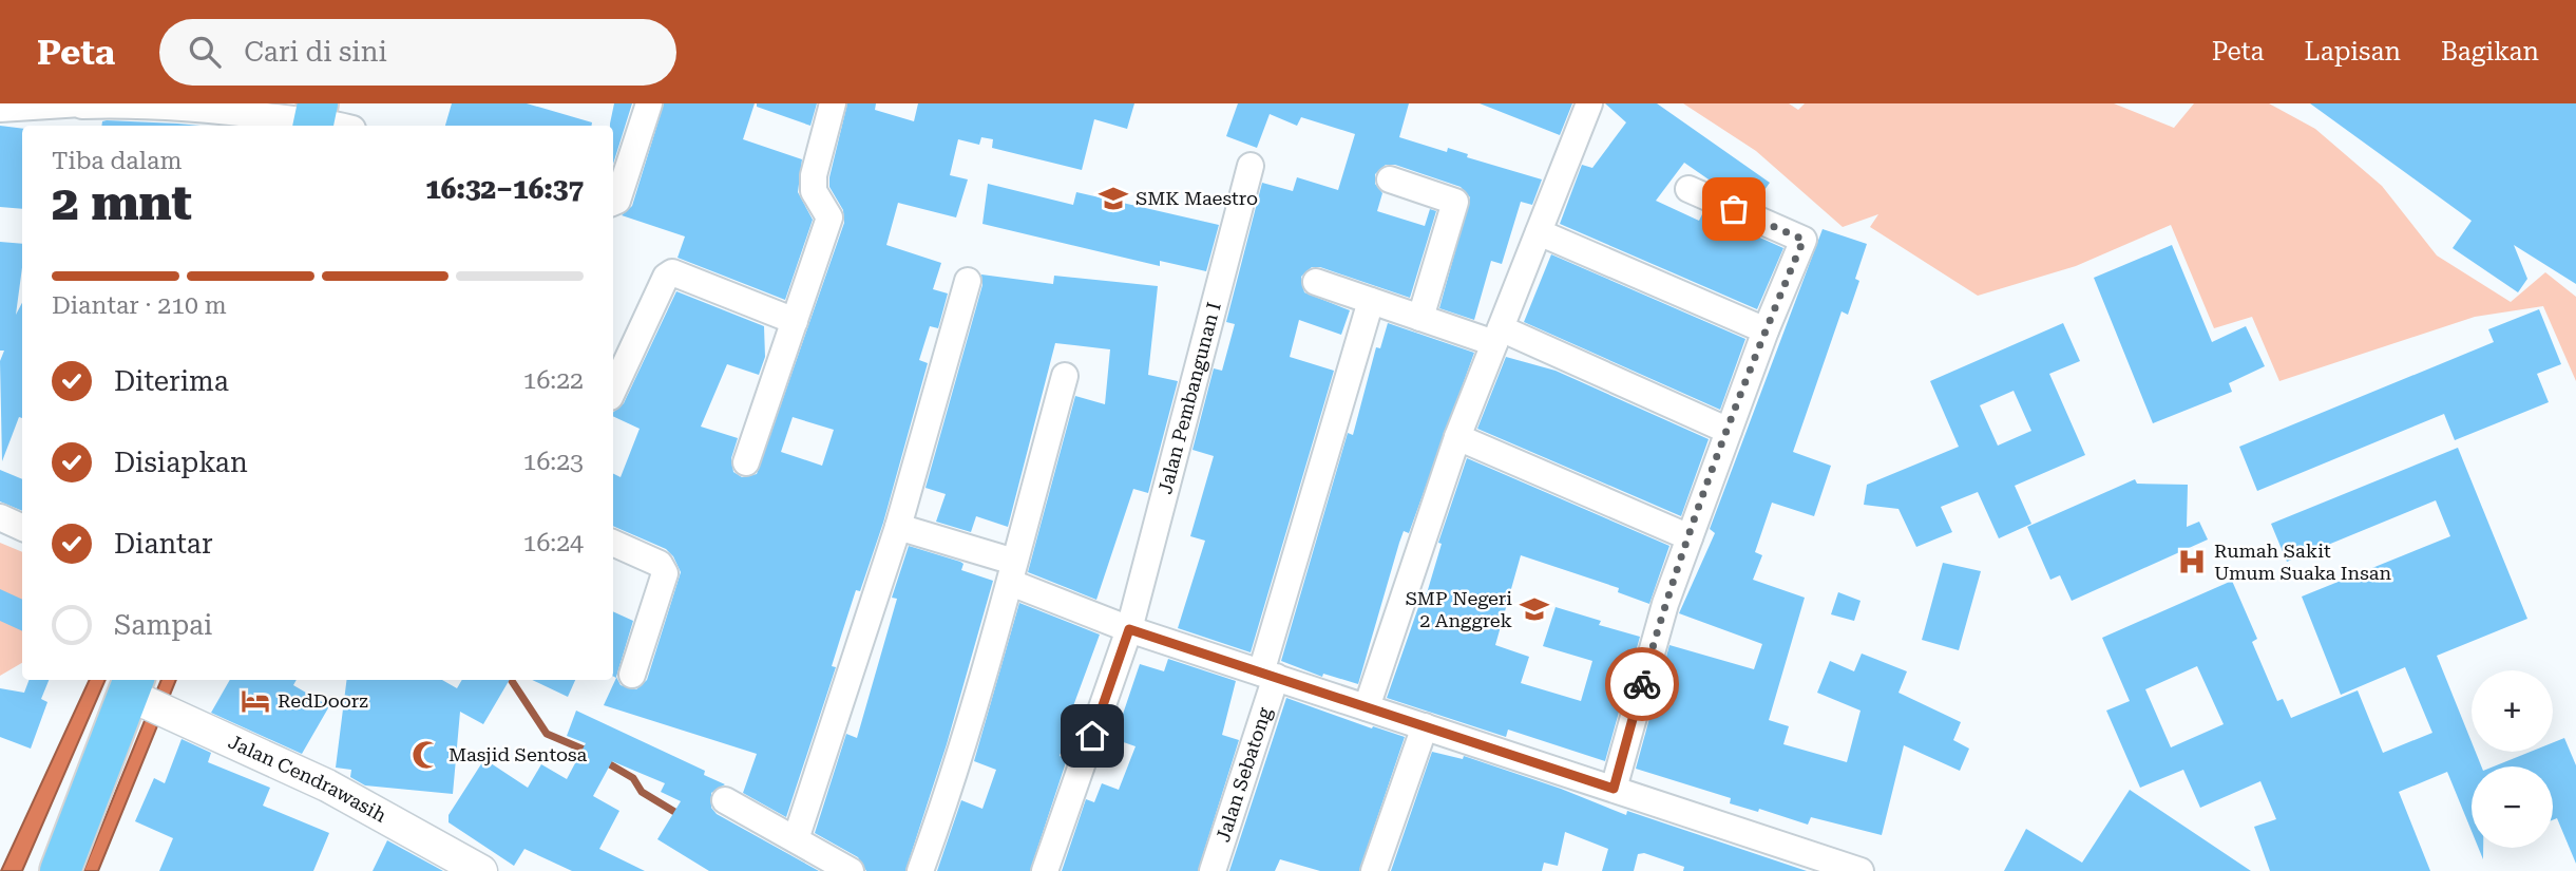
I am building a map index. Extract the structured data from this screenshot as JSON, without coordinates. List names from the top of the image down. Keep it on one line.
{"streets":{"street":["Jalan Pembangunan I","Jalan Sebatong","Jalan Cendrawasih"]},"places":{"school or university":["SMK Maestro","SMP Negeri 2 Anggrek"],"hospital":["Rumah Sakit Umum Suaka Insan"],"hotel":["RedDoorz"],"mosque":["Masjid Sentosa"]},"page":{"header":"Peta","search":"Cari di sini","nav":["Peta","Lapisan","Bagikan"],"heading":["2 mnt","Tiba dalam","16:32–16:37"],"bar":"Diantar · 210 m","list":[["Diterima","16:22"],["Disiapkan","16:23"],["Diantar","16:24"],"Sampai"],"map_buttons":["+","−"]}}
